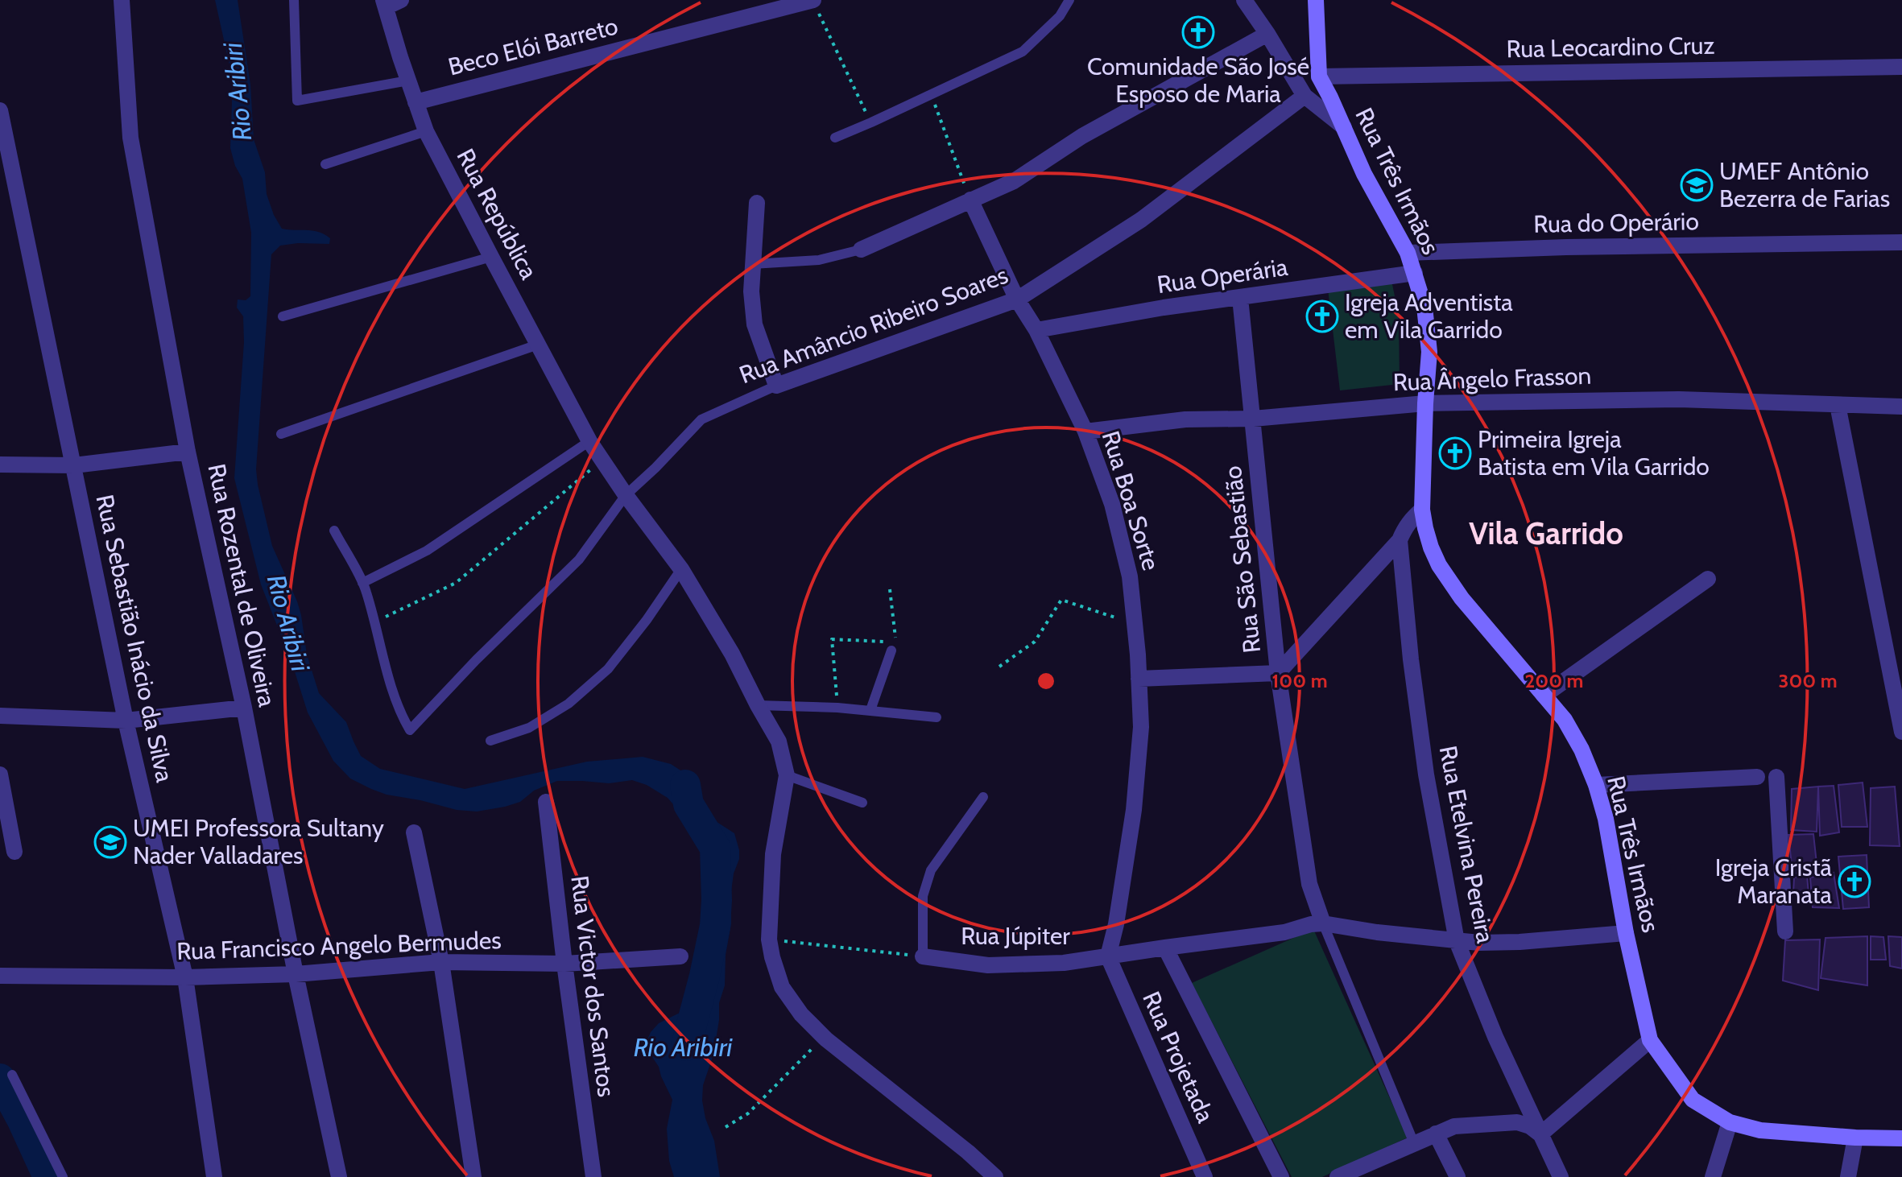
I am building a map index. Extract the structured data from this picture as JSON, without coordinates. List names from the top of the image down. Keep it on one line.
{"streets":{"street":["Beco Elói Barreto","Rua Leocardino Cruz","Rua Três Irmãos","Rua República","Rua do Operário","Rua Operária","Rua Amâncio Ribeiro Soares","Rua Ângelo Frasson","Rua Boa Sorte","Rua São Sebastião","Rua Rozental de Oliveira","Rua Sebastião Inácio da Silva","Rua Etelvina Pereira","Rua Júpiter","Rua Francisco Angelo Bermudes","Rua Victor dos Santos","Rua Projetada"]},"crossings":[["Beco Elói Barreto","Rua República"],["Rua Leocardino Cruz","Rua Três Irmãos"],["Rua Três Irmãos","Rua do Operário"],["Rua Três Irmãos","Rua Operária"],["Rua Três Irmãos","Rua Ângelo Frasson"],["Rua República","Rua Amâncio Ribeiro Soares"],["Rua Operária","Rua Boa Sorte"],["Rua Operária","Rua São Sebastião"],["Rua Amâncio Ribeiro Soares","Rua Boa Sorte"],["Rua Ângelo Frasson","Rua Boa Sorte"],["Rua Ângelo Frasson","Rua São Sebastião"],["Rua Boa Sorte","Rua Júpiter"],["Rua Boa Sorte","Rua Projetada"],["Rua São Sebastião","Rua Júpiter"],["Rua Rozental de Oliveira","Rua Francisco Angelo Bermudes"],["Rua Sebastião Inácio da Silva","Rua Francisco Angelo Bermudes"],["Rua Júpiter","Rua Projetada"],["Rua Francisco Angelo Bermudes","Rua Victor dos Santos"]],"districts":["Vila Garrido"],"water":["Rio Aribiri"],"places":{"church":["Comunidade São José Esposo de Maria","Igreja Adventista em Vila Garrido","Primeira Igreja Batista em Vila Garrido","Igreja Cristã Maranata"],"school or university":["UMEF Antônio Bezerra de Farias","UMEI Professora Sultany Nader Valladares"]},"rings":["100 m","200 m","300 m"]}
